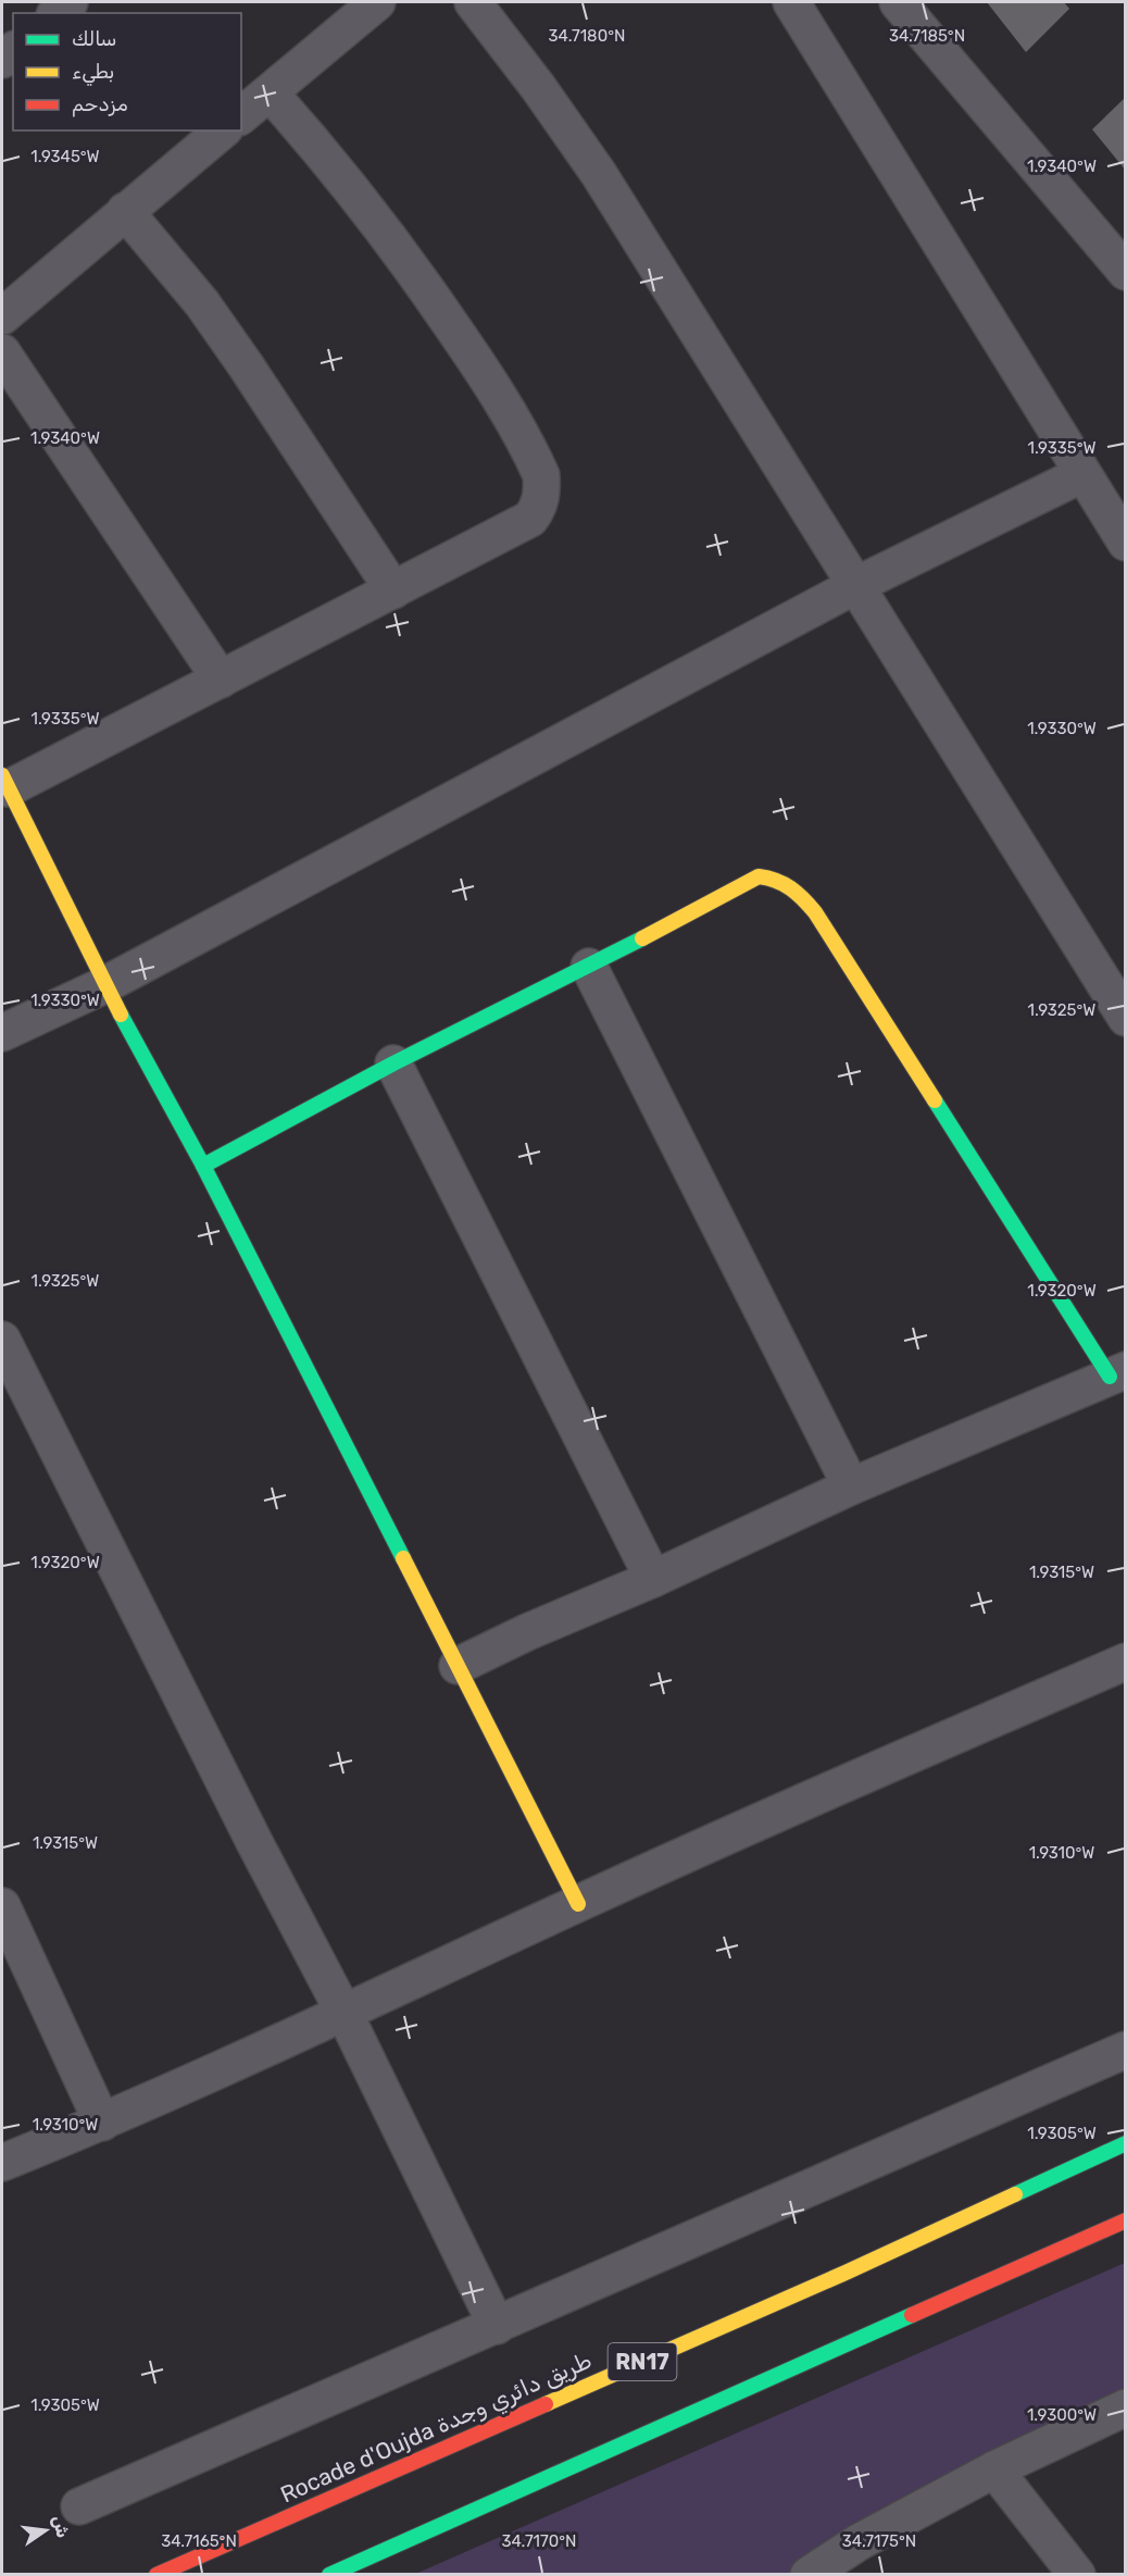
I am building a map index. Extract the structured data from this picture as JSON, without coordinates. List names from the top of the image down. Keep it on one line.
{"streets":{"main road":["RN17","Rocade d'Oujda طريق دائري وجدة"]},"legend":["سالك","بطيء","مزدحم"],"north":"right","coordinates":["34.7180°N","34.7185°N","1.9345°W","1.9340°W","1.9335°W","1.9330°W","1.9325°W","1.9320°W","1.9315°W","1.9310°W","1.9305°W","1.9300°W","34.7165°N","34.7170°N","34.7175°N"]}
